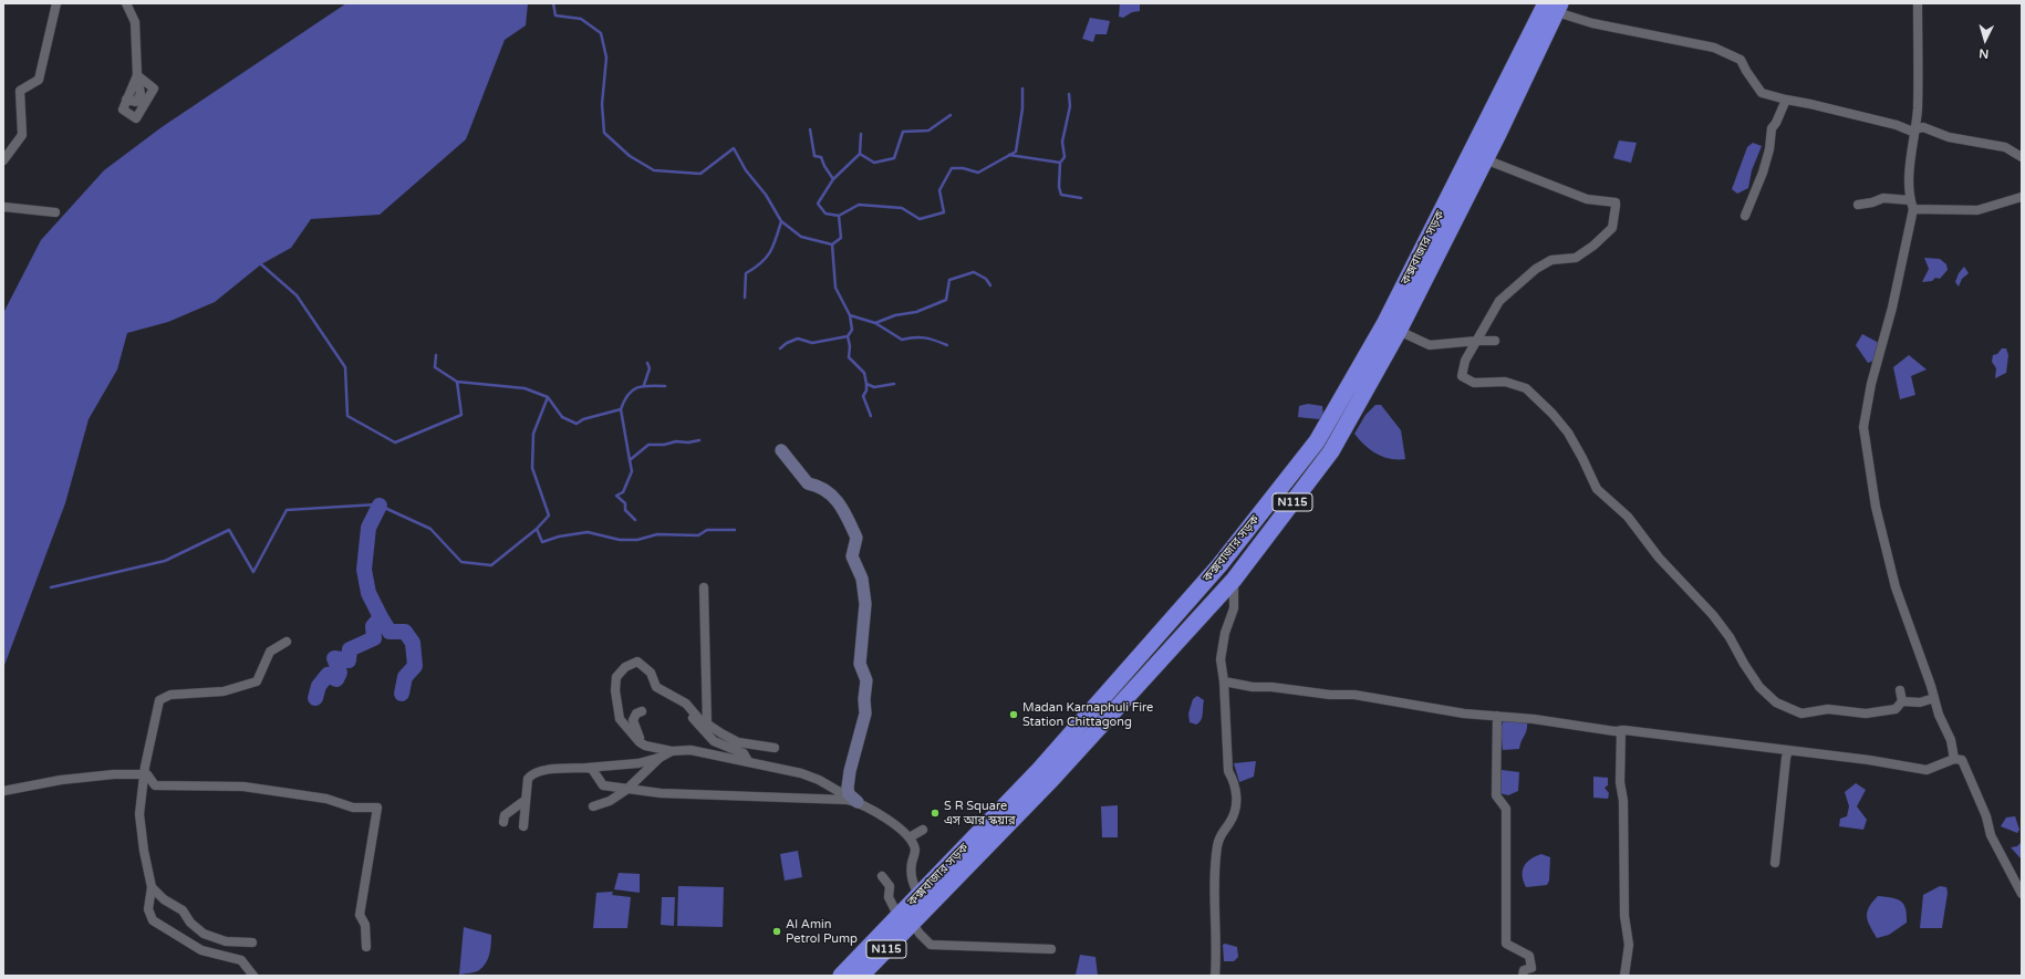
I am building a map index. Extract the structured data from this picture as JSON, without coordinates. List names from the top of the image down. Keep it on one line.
{"streets":{"highway":["কক্সবাজার সড়ক","N115"]},"places":["Madan Karnaphuli Fire Station Chittagong","S R Square এস আর স্কয়ার","Al Amin Petrol Pump"],"north":"bottom"}
